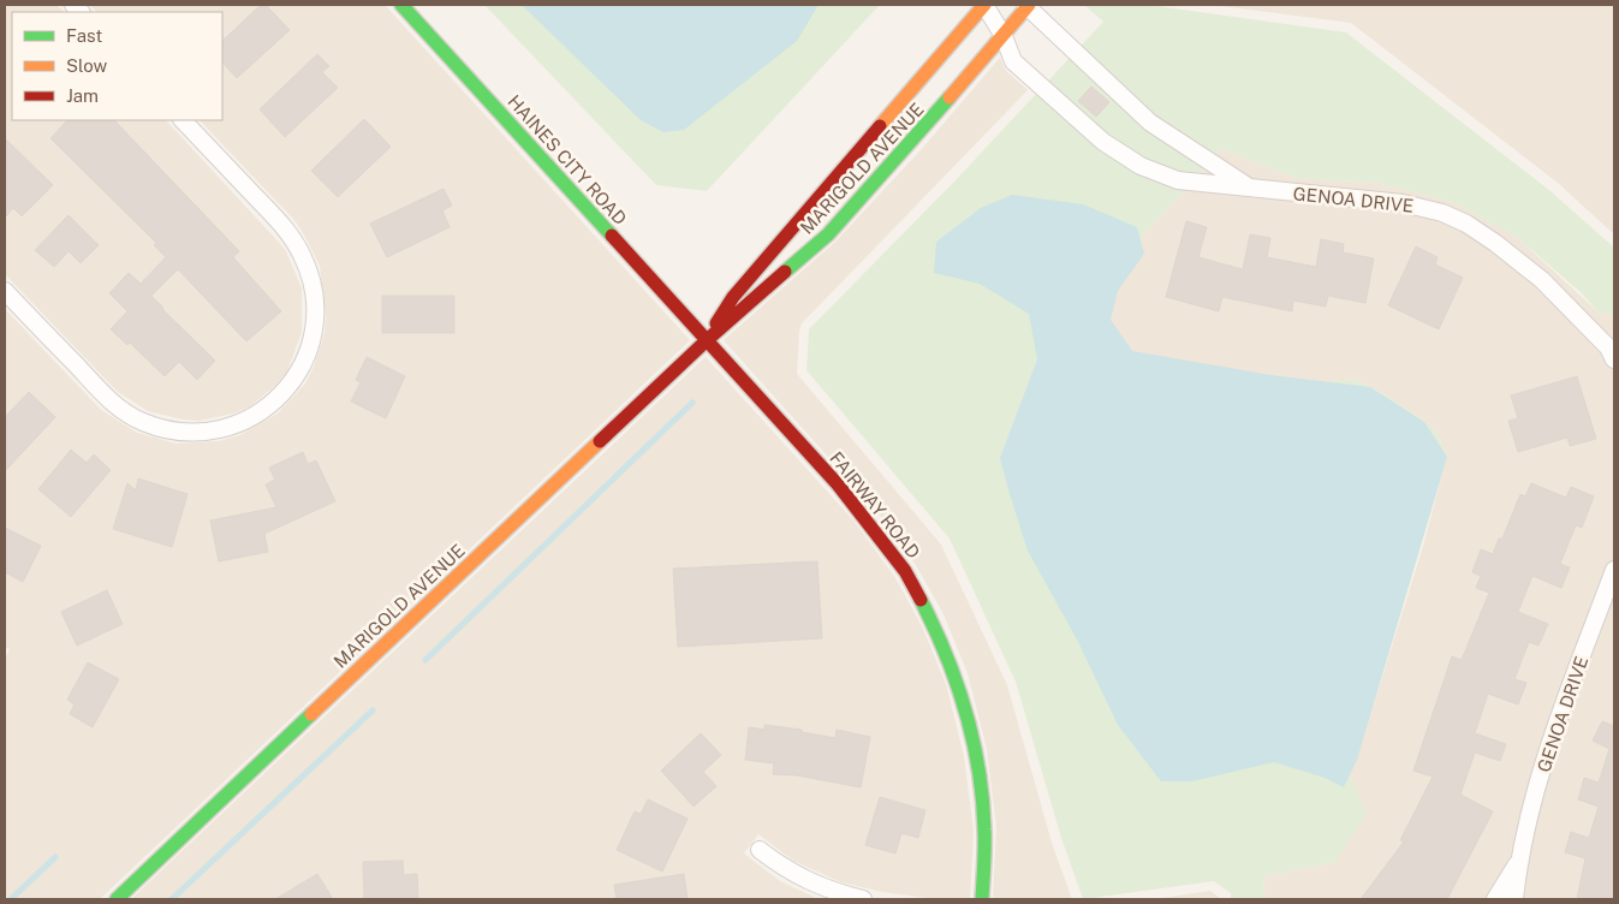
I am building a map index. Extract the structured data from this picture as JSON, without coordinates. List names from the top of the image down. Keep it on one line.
{"streets":{"main road":["HAINES CITY ROAD","MARIGOLD AVENUE","FAIRWAY ROAD"],"street":["GENOA DRIVE"]},"crossings":[["HAINES CITY ROAD","MARIGOLD AVENUE"],["HAINES CITY ROAD","FAIRWAY ROAD"],["MARIGOLD AVENUE","GENOA DRIVE"],["MARIGOLD AVENUE","FAIRWAY ROAD"]],"legend":["Fast","Slow","Jam"]}
